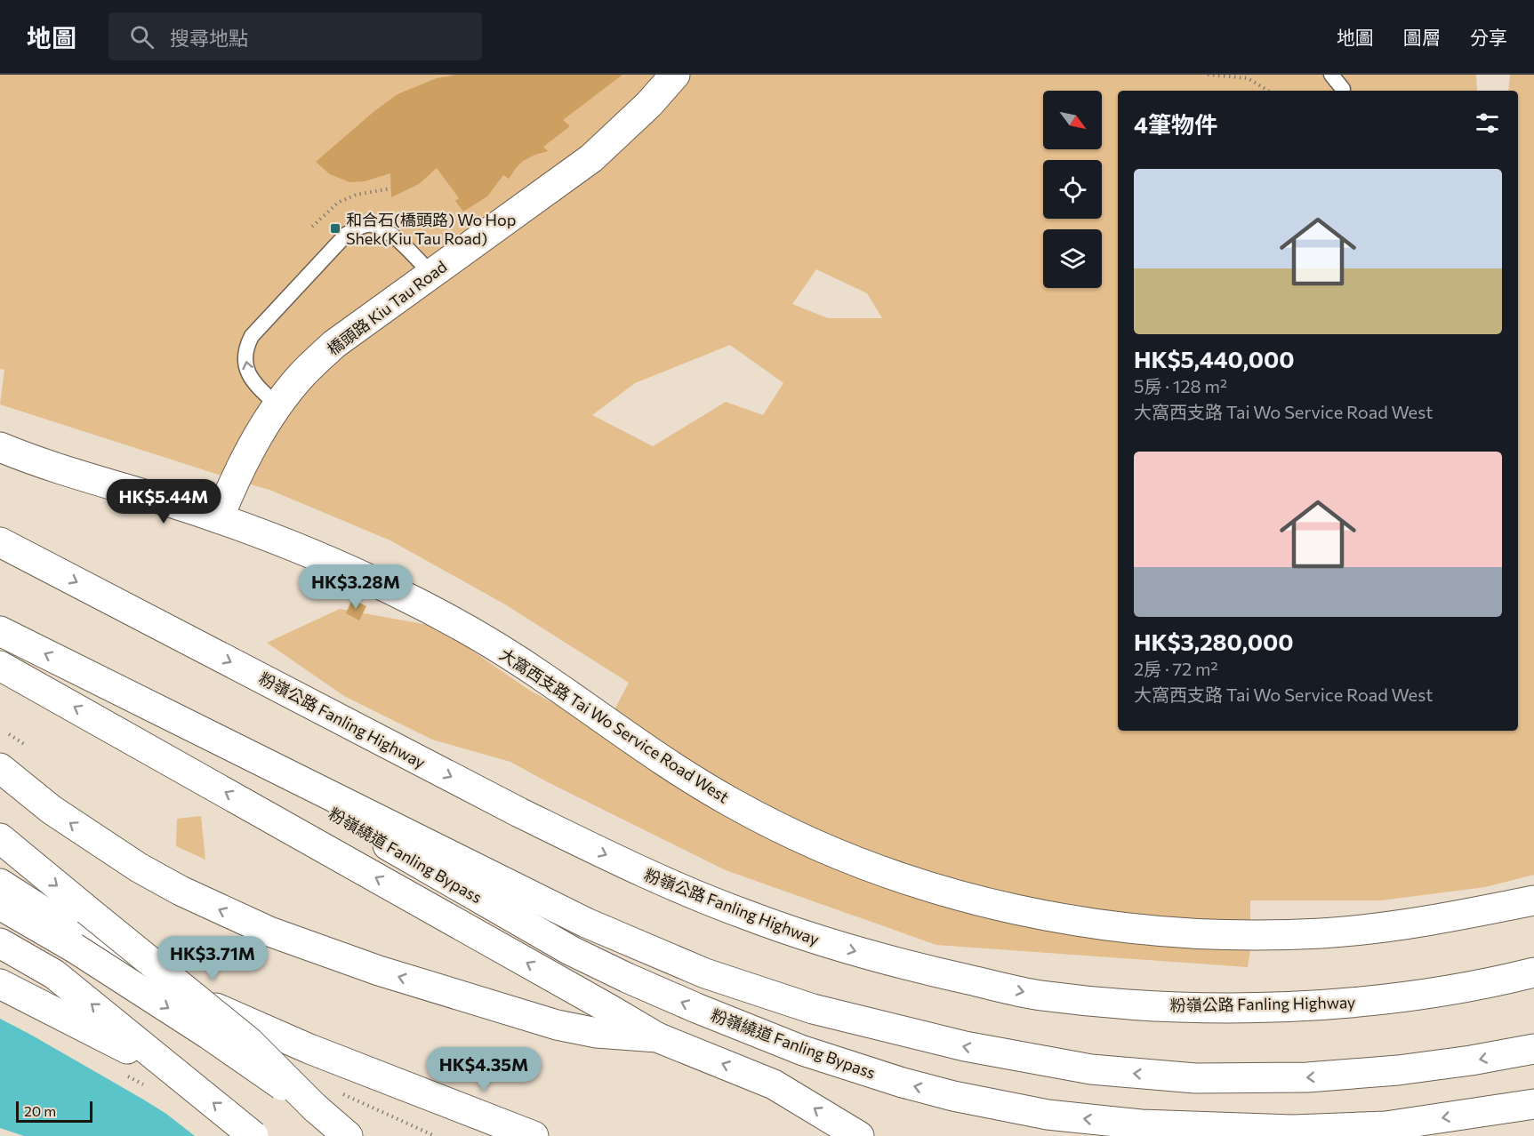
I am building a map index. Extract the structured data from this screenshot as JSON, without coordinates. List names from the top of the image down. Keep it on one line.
{"streets":{"main road":["橋頭路 Kiu Tau Road","粉嶺公路 Fanling Highway","大窩西支路 Tai Wo Service Road West","粉嶺繞道 Fanling Bypass"]},"crossings":[["橋頭路 Kiu Tau Road","大窩西支路 Tai Wo Service Road West"]],"places":{"transit":["和合石(橋頭路) Wo Hop Shek(Kiu Tau Road)"]},"scale_bar":"20 m","north":"bottom right","page":{"header":"地圖","search":"搜尋地點","nav":["地圖","圖層","分享"],"heading":"4筆物件","list":[{"name":"HK$5,440,000","note":"5房 · 128 m² · 大窩西支路 Tai Wo Service Road West"},{"name":"HK$3,280,000","note":"2房 · 72 m² · 大窩西支路 Tai Wo Service Road West"}],"price":["HK$5.44M","HK$3.28M","HK$3.71M","HK$4.35M"],"scale":"20 m"}}
